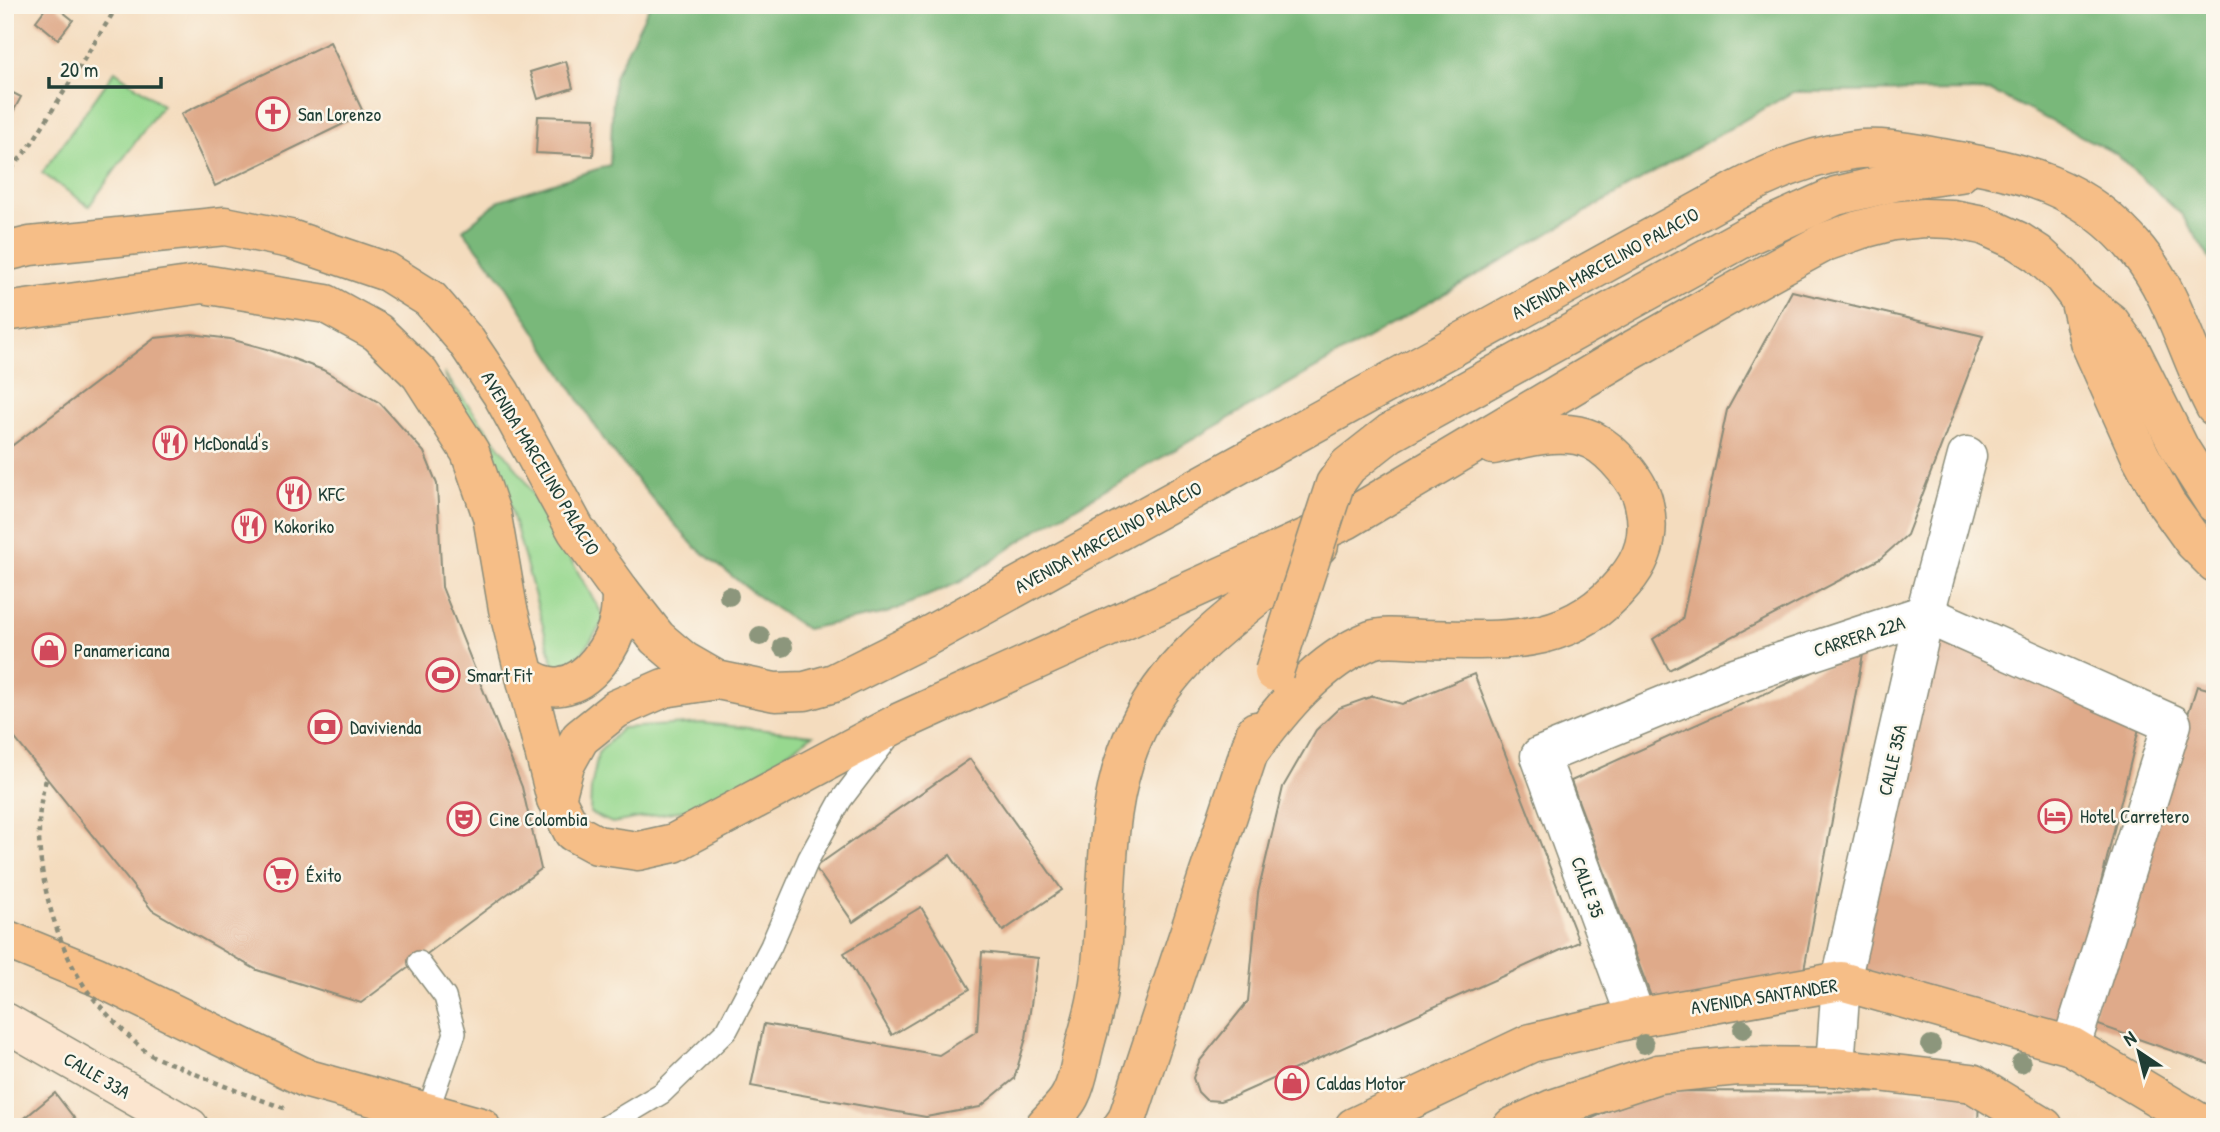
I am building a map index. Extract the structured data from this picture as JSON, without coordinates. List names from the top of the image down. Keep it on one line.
{"streets":{"main road":["AVENIDA MARCELINO PALACIO","AVENIDA SANTANDER","CALLE 33A"],"street":["CARRERA 22A","CALLE 35A","CALLE 35"]},"crossings":[["CARRERA 22A","CALLE 35A"],["CARRERA 22A","CALLE 35"],["CARRERA 22A","AVENIDA SANTANDER"],["CALLE 35A","AVENIDA SANTANDER"],["CALLE 35","AVENIDA SANTANDER"]],"places":{"church":["San Lorenzo"],"restaurant":["McDonald's","KFC","Kokoriko"],"shop":["Panamericana","Caldas Motor"],"sports":["Smart Fit"],"bank":["Davivienda"],"hotel":["Hotel Carretero"],"theatre":["Cine Colombia"],"supermarket":["Éxito"]},"scale_bar":"20 m","north":"top left"}
